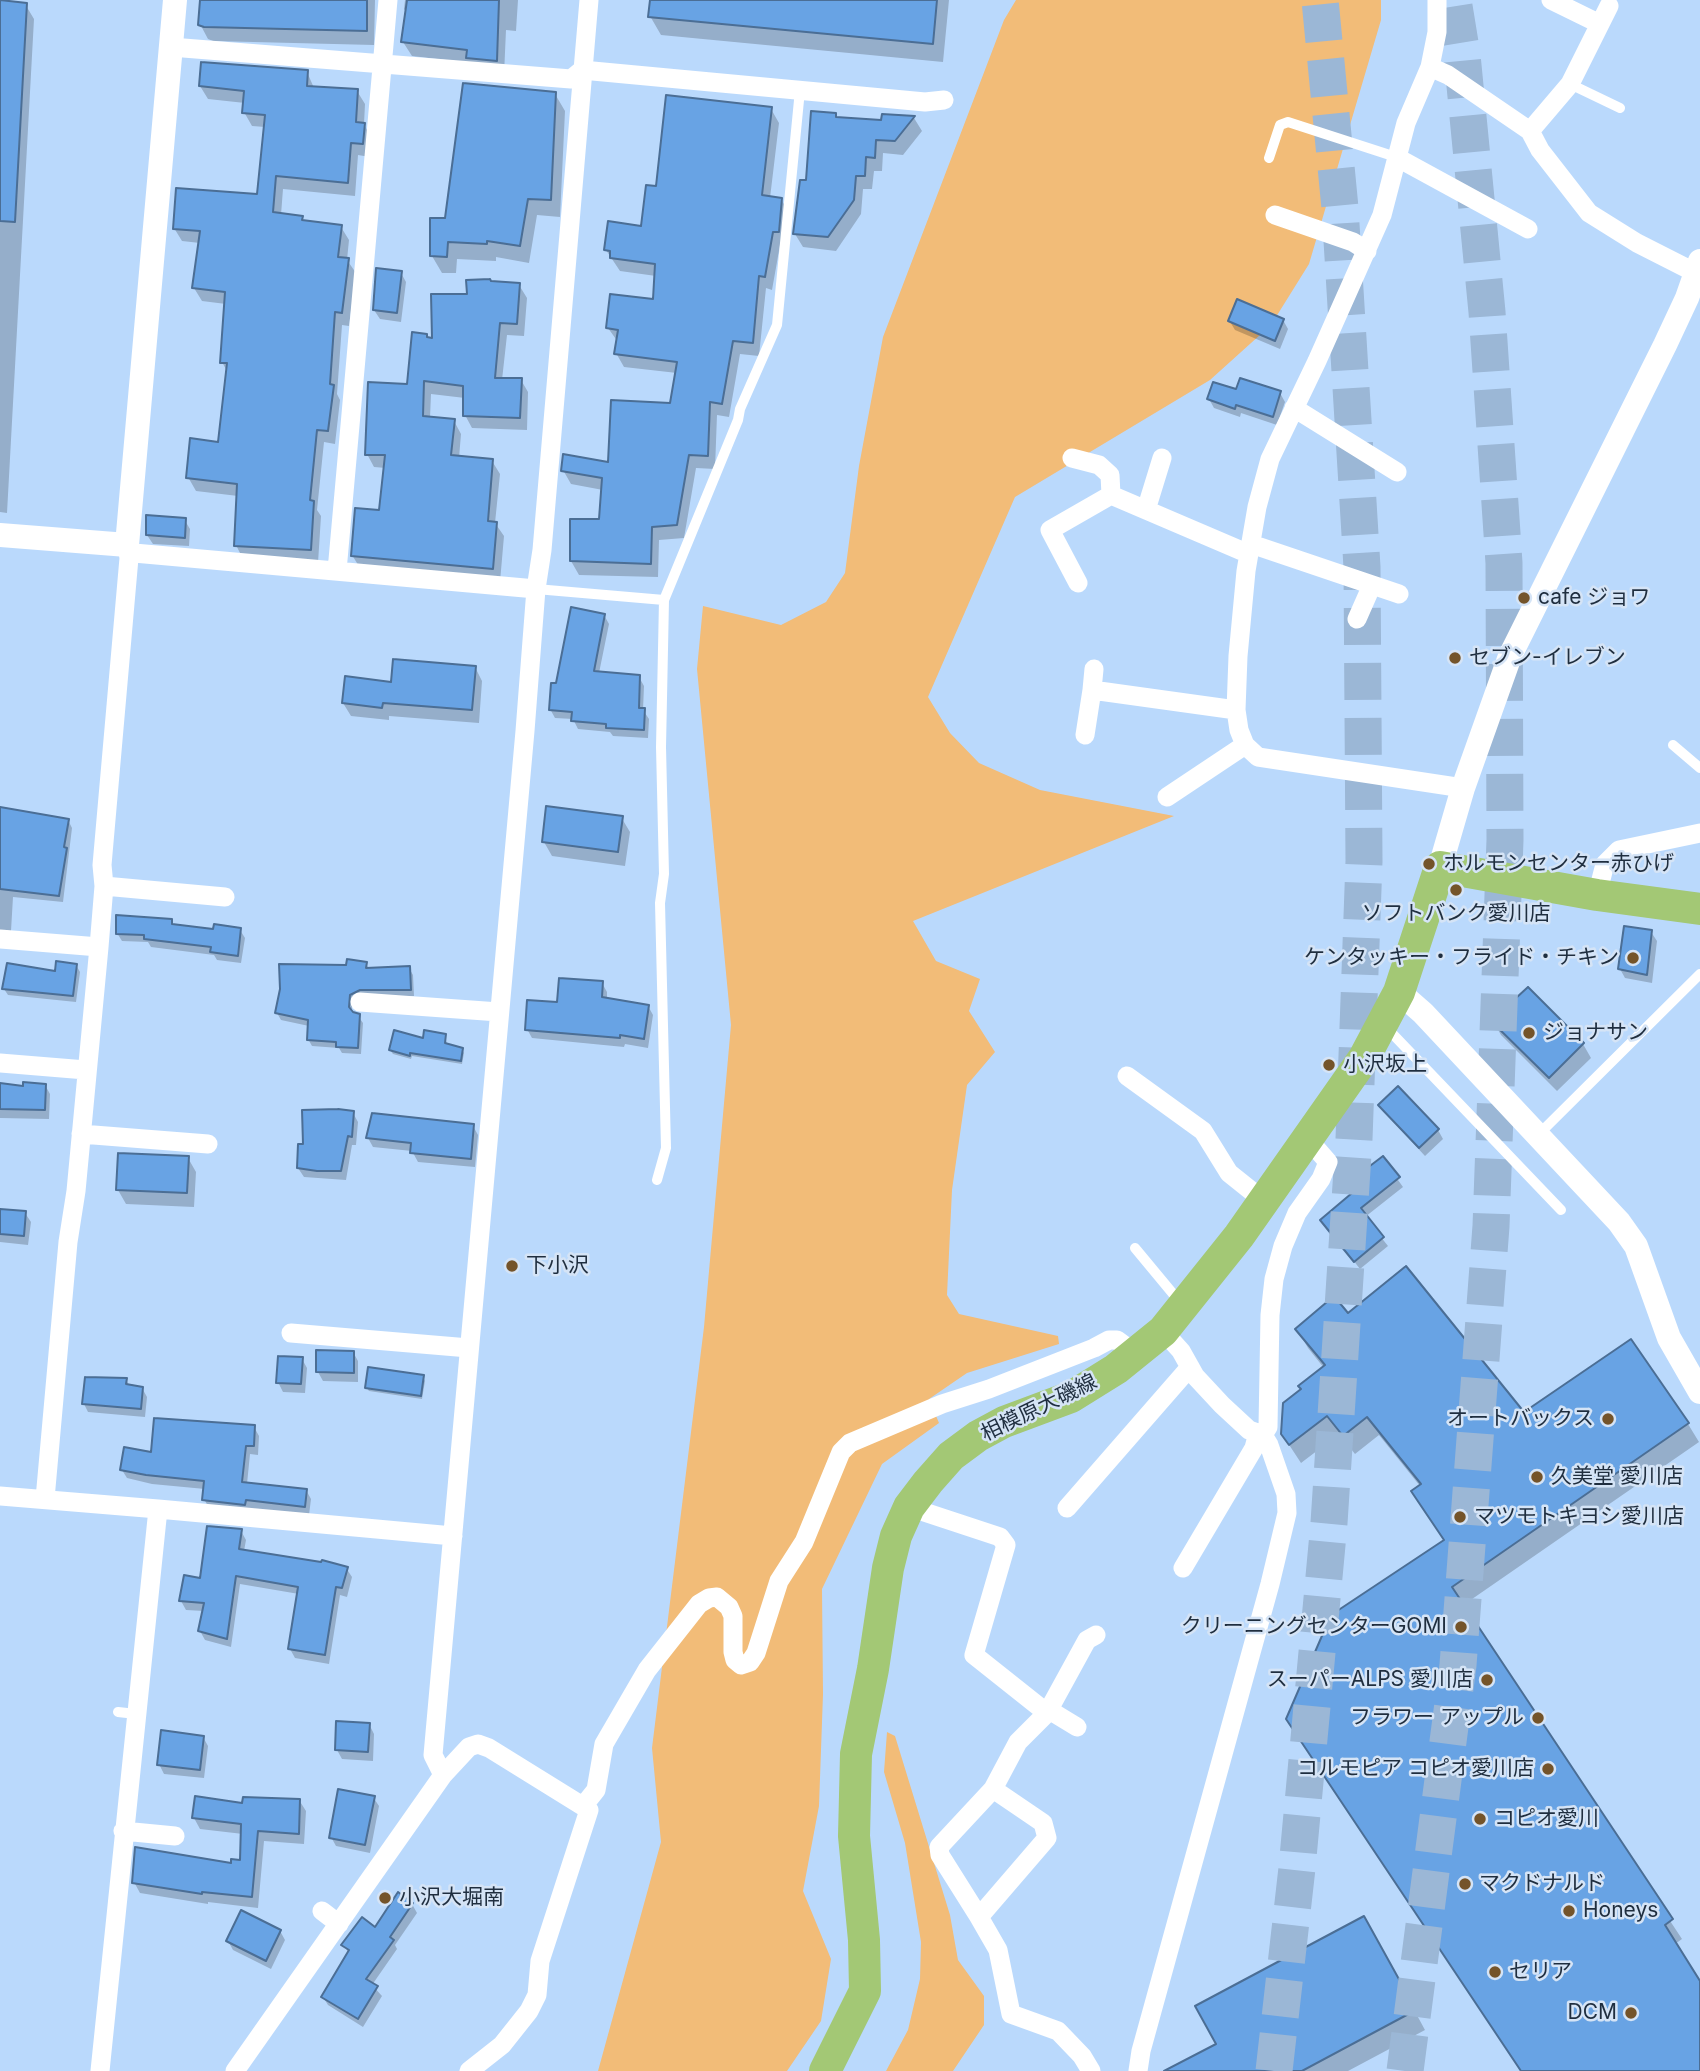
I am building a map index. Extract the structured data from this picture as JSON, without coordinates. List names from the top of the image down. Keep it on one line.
{"streets":{"main road":["相模原大磯線"]},"places":["cafe ジョワ","セブン-イレブン","ホルモンセンター赤ひげ","ソフトバンク愛川店","ケンタッキー・フライド・チキン","ジョナサン","小沢坂上","下小沢","オートバックス","久美堂 愛川店","マツモトキヨシ愛川店","クリーニングセンターGOMI","スーパーALPS 愛川店","フラワー アップル","コルモピア コピオ愛川店","コピオ愛川","マクドナルド","小沢大堀南","Honeys","セリア","DCM"]}
